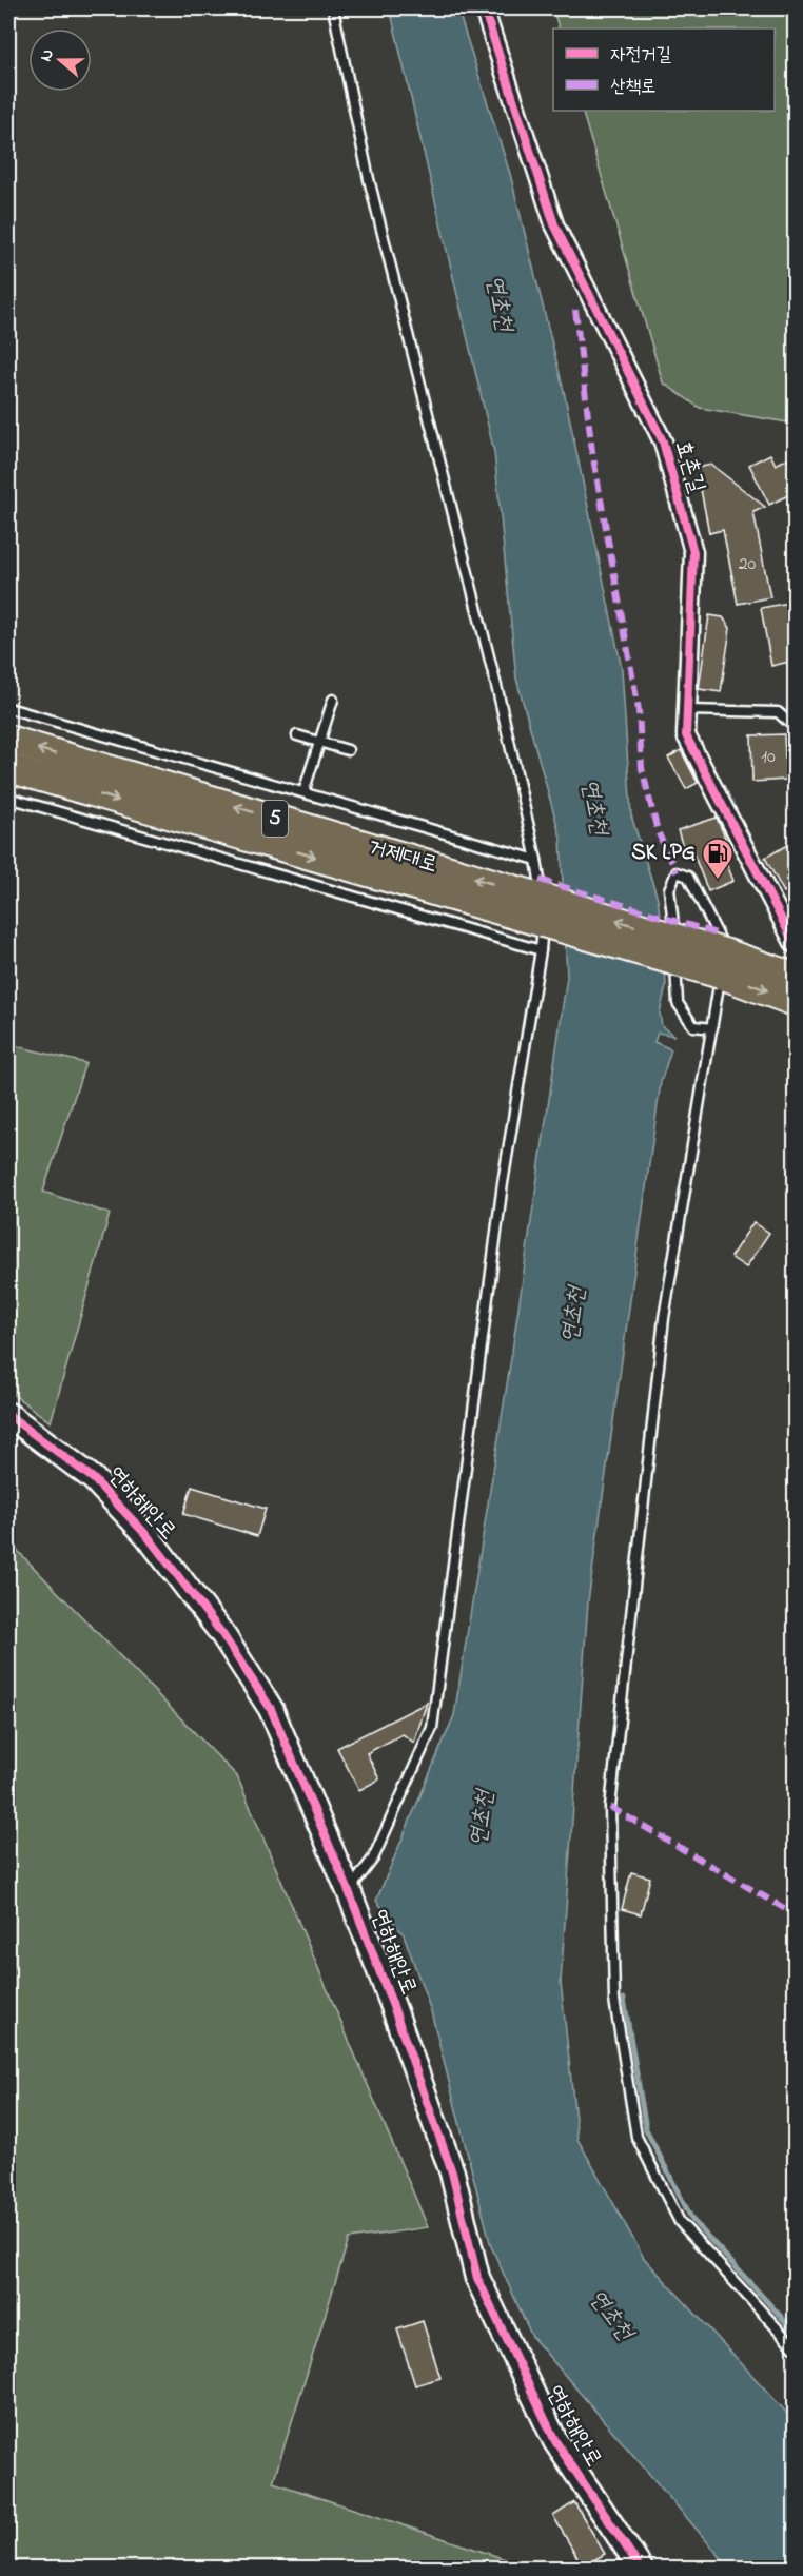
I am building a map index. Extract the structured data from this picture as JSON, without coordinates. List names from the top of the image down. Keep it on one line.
{"streets":{"main road":["5","거제대로"],"street":["효촌길","연하해안로"]},"water":["연초천"],"places":{"fuel station":["SK LPG"]},"house_numbers":["20","10"],"legend":["자전거길","산책로"],"north":"left"}
